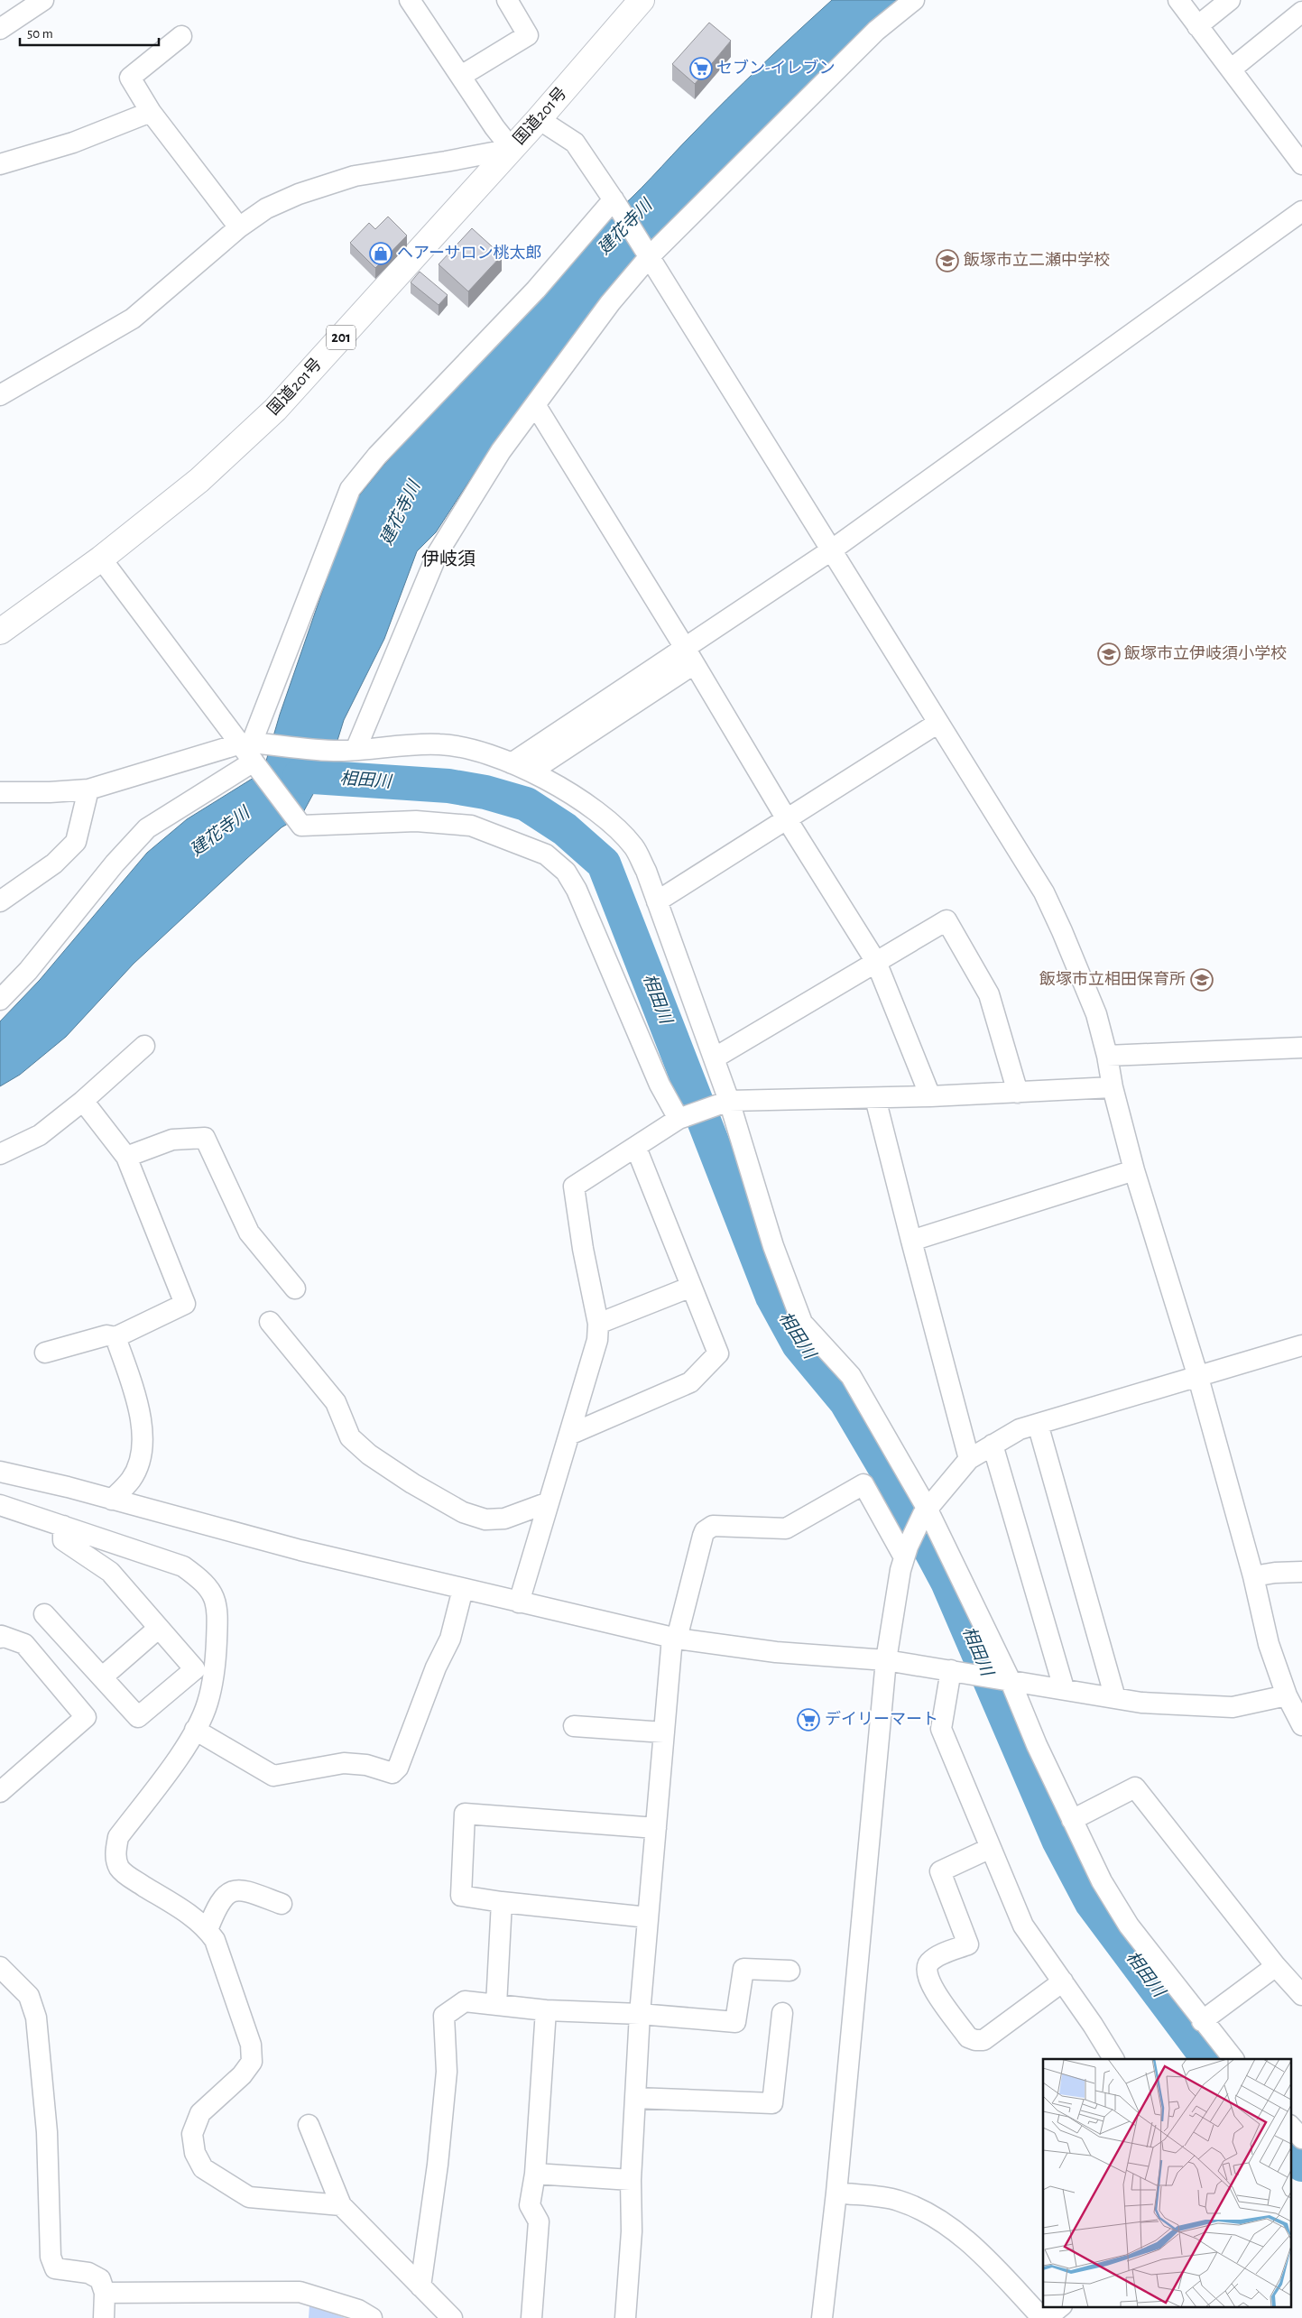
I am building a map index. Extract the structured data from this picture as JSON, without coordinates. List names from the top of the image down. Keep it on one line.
{"streets":{"highway":["国道201号","201"]},"districts":["伊岐須"],"water":["建花寺川","相田川"],"places":{"supermarket":["セブン-イレブン","デイリーマート"],"shop":["ヘアーサロン桃太郎"],"school or university":["飯塚市立二瀬中学校","飯塚市立伊岐須小学校","飯塚市立相田保育所"]},"scale_bar":"50 m"}
